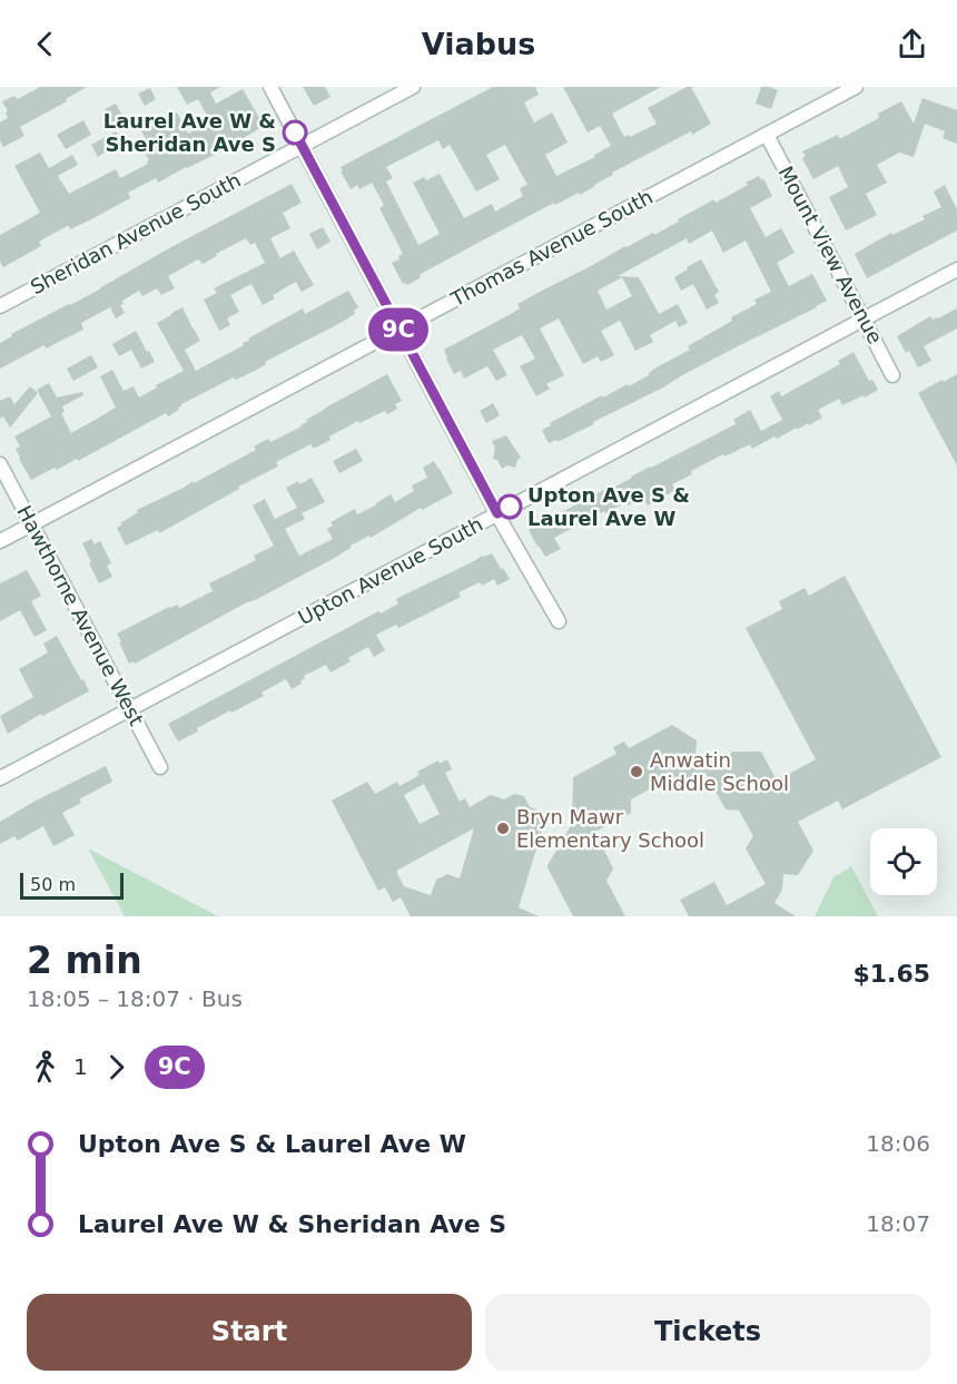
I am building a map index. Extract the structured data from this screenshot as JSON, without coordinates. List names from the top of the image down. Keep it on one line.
{"streets":{"street":["Sheridan Avenue South","Thomas Avenue South","Mount View Avenue","Upton Avenue South","Hawthorne Avenue West"]},"crossings":[["Thomas Avenue South","Mount View Avenue"],["Thomas Avenue South","Hawthorne Avenue West"],["Mount View Avenue","Upton Avenue South"],["Upton Avenue South","Hawthorne Avenue West"]],"places":["Laurel Ave W & Sheridan Ave S","Upton Ave S & Laurel Ave W","Anwatin Middle School","Bryn Mawr Elementary School"],"lines":["bus line 9C"],"scale_bar":"50 m","page":{"header":"Viabus","on_map":"9C","scale":"50 m","heading":["2 min","18:05 – 18:07 · Bus","$1.65"],"legs":["1","9C"],"list":[{"name":"Upton Ave S & Laurel Ave W","value":"18:06"},{"name":"Laurel Ave W & Sheridan Ave S","value":"18:07"}],"buttons":["Start","Tickets"]}}
